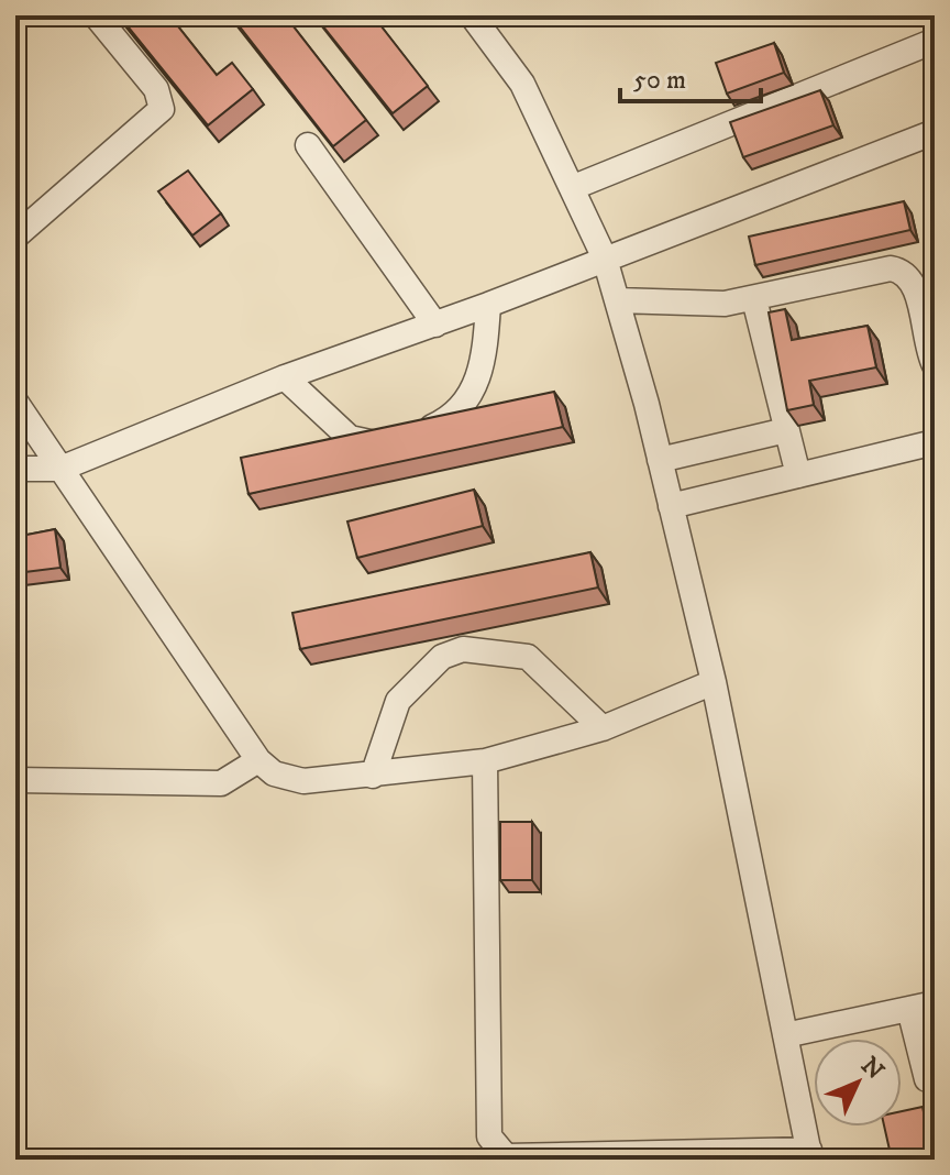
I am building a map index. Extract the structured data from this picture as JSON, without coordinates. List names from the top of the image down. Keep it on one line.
{"scale_bar":"50 m","north":"top right"}
